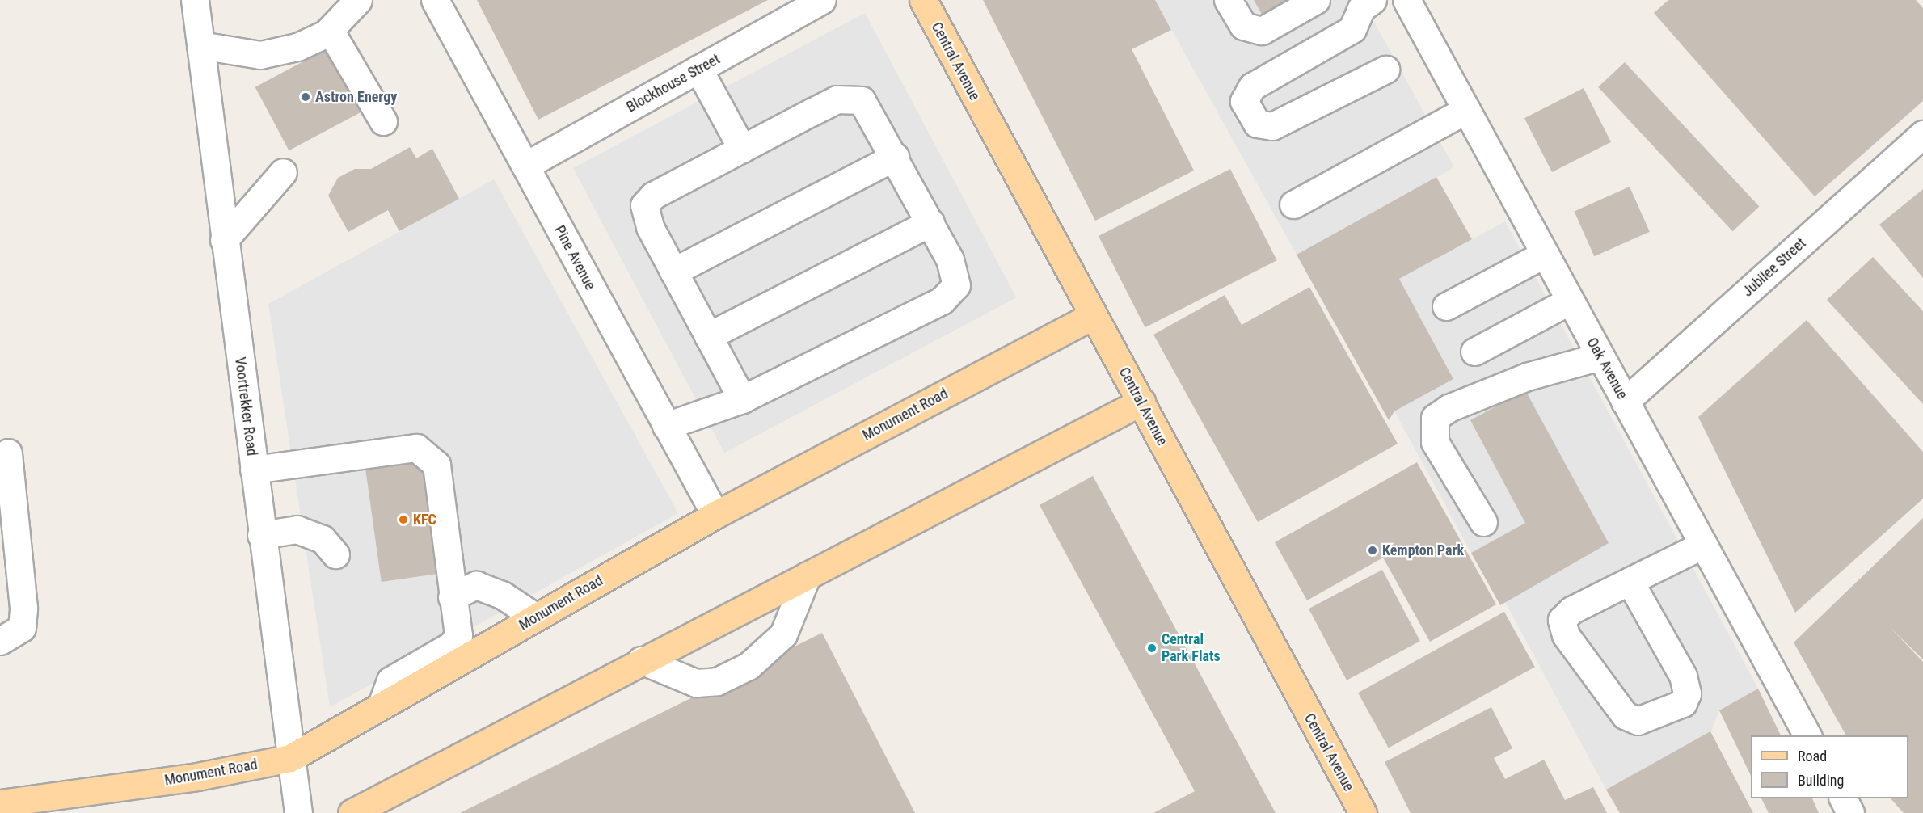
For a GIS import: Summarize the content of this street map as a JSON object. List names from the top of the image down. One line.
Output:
{"streets":{"main road":["Central Avenue","Monument Road"],"street":["Blockhouse Street","Pine Avenue","Jubilee Street","Oak Avenue","Voortrekker Road"]},"crossings":[["Central Avenue","Monument Road"],["Blockhouse Street","Pine Avenue"],["Pine Avenue","Monument Road"],["Jubilee Street","Oak Avenue"],["Voortrekker Road","Monument Road"]],"places":["Astron Energy","KFC","Kempton Park","Central Park Flats"],"legend":["Road","Building"]}
